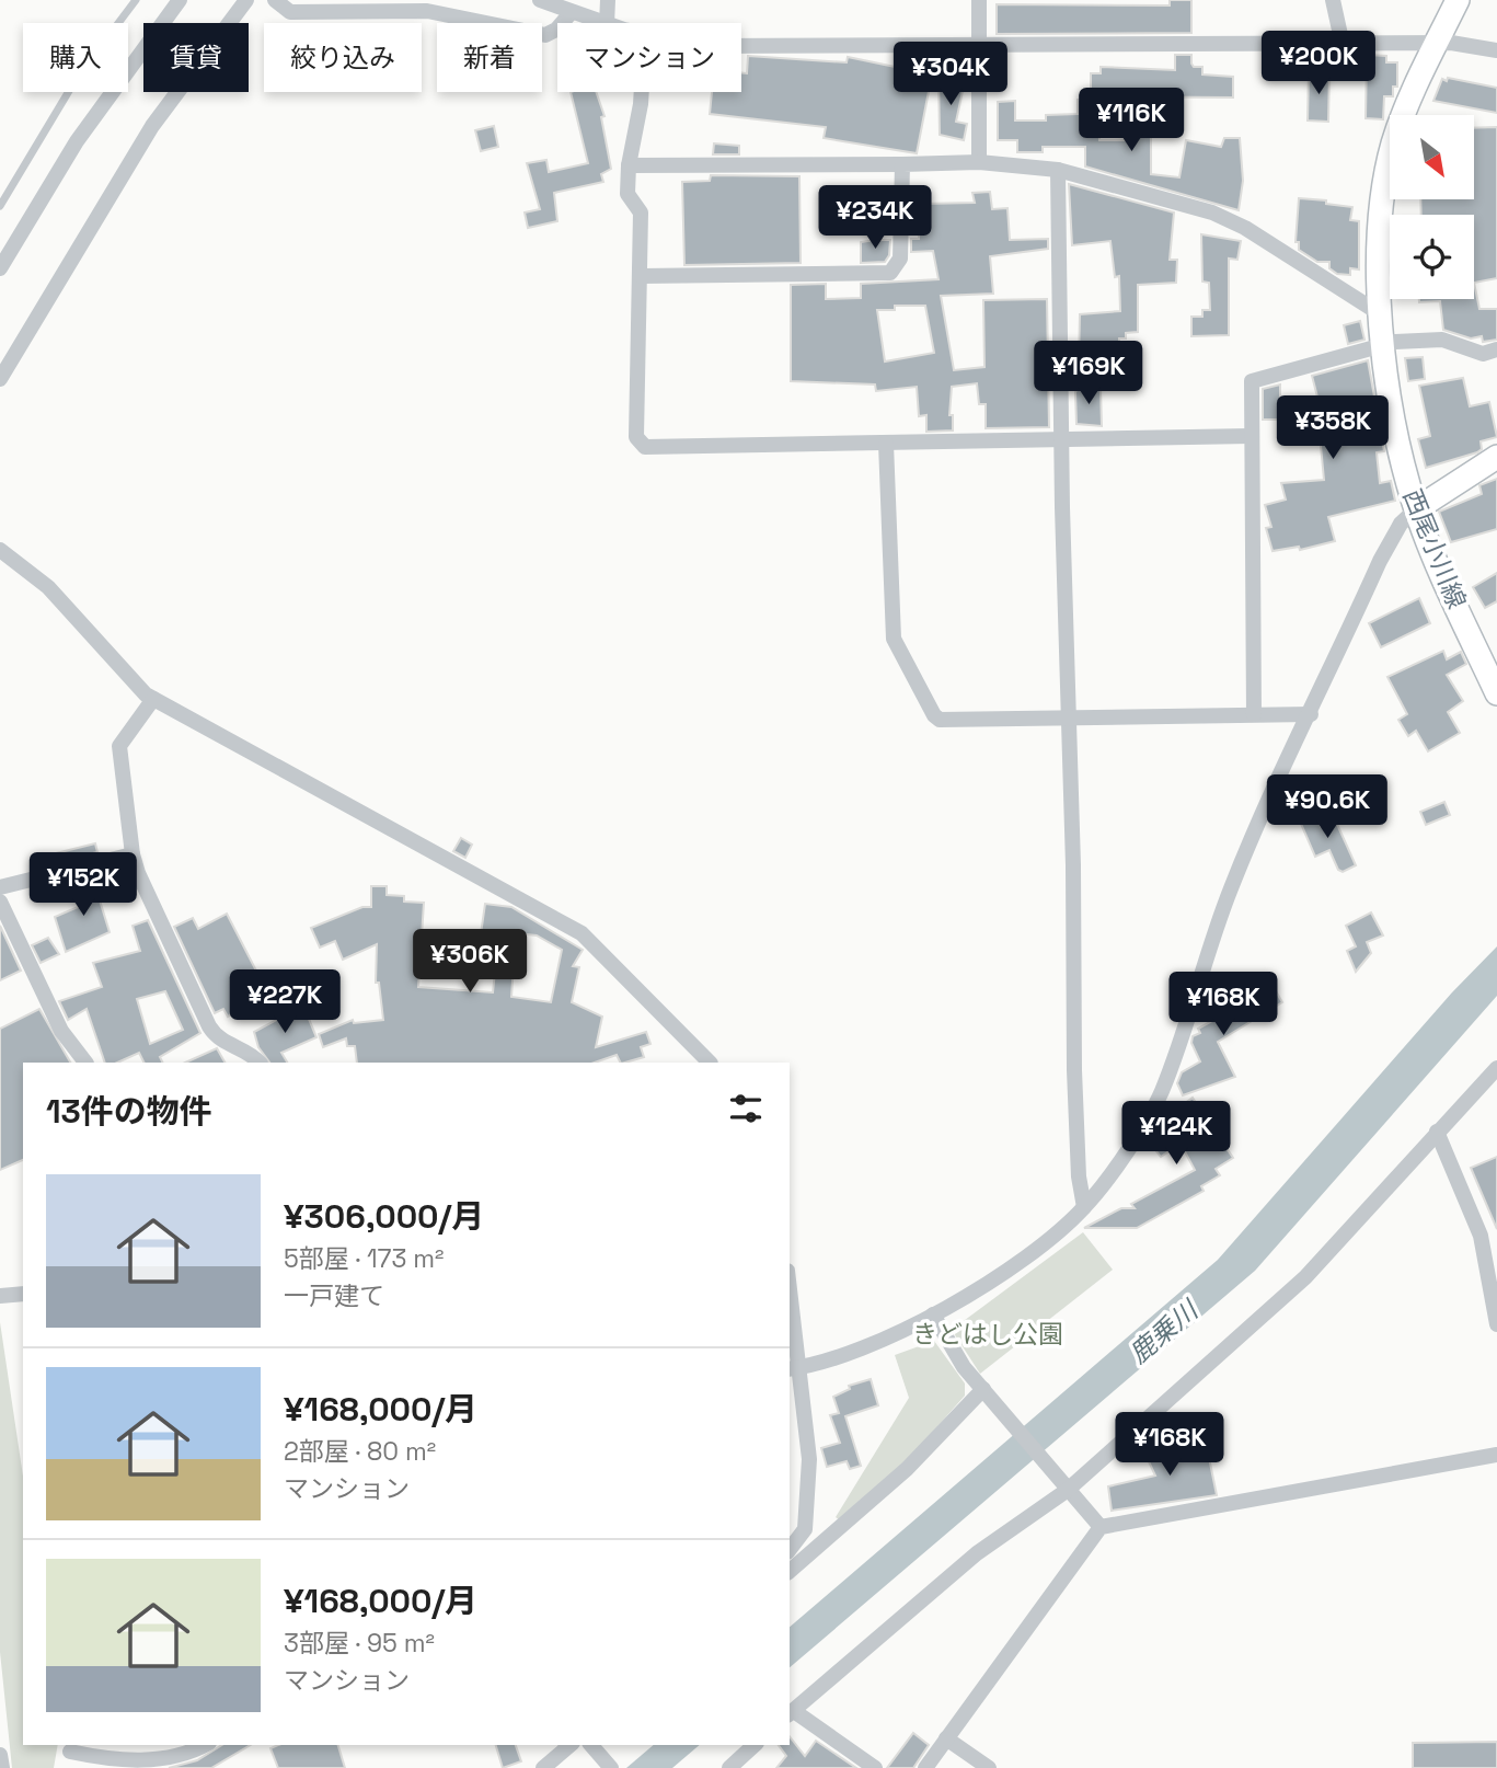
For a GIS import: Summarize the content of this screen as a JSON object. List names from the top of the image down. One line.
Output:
{"streets":{"main road":["西尾小川線"]},"water":["鹿乗川"],"parks":["きどはし公園"],"north":"bottom right","page":{"chip":["購入","賃貸","絞り込み","新着","マンション"],"price":["¥200K","¥304K","¥116K","¥234K","¥169K","¥358K","¥90.6K","¥152K","¥306K","¥227K","¥168K","¥124K","¥168K"],"heading":"13件の物件","list":[{"name":"¥306,000/月","note":"5部屋 · 173 m² · 一戸建て"},{"name":"¥168,000/月","note":"2部屋 · 80 m² · マンション"},{"name":"¥168,000/月","note":"3部屋 · 95 m² · マンション"}]}}
